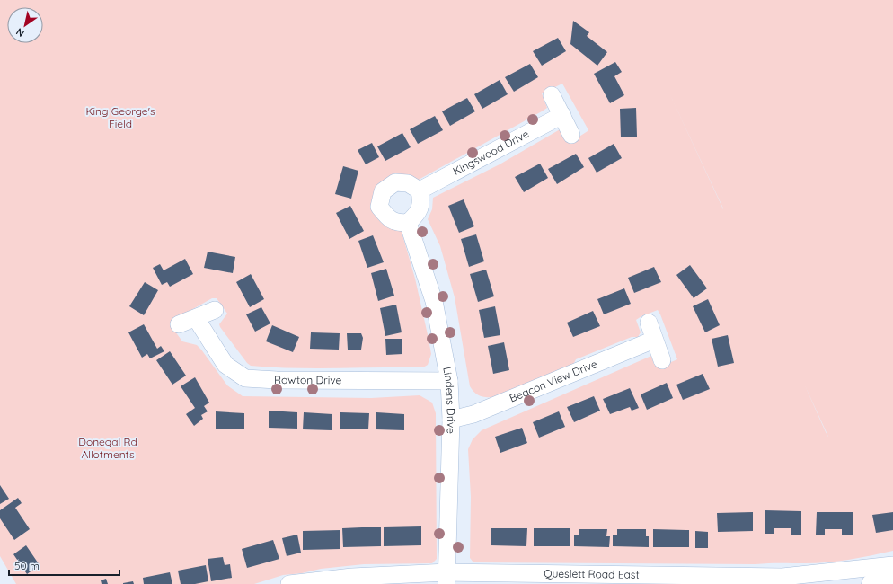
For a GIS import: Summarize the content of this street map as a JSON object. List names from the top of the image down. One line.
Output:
{"streets":{"street":["Kingswood Drive","Rowton Drive","Beacon View Drive","Lindens Drive","Queslett Road East"]},"crossings":[["Kingswood Drive","Lindens Drive"],["Rowton Drive","Lindens Drive"],["Beacon View Drive","Lindens Drive"],["Lindens Drive","Queslett Road East"]],"parks":["King George's Field","Donegal Rd Allotments"],"scale_bar":"50 m","north":"bottom left"}
